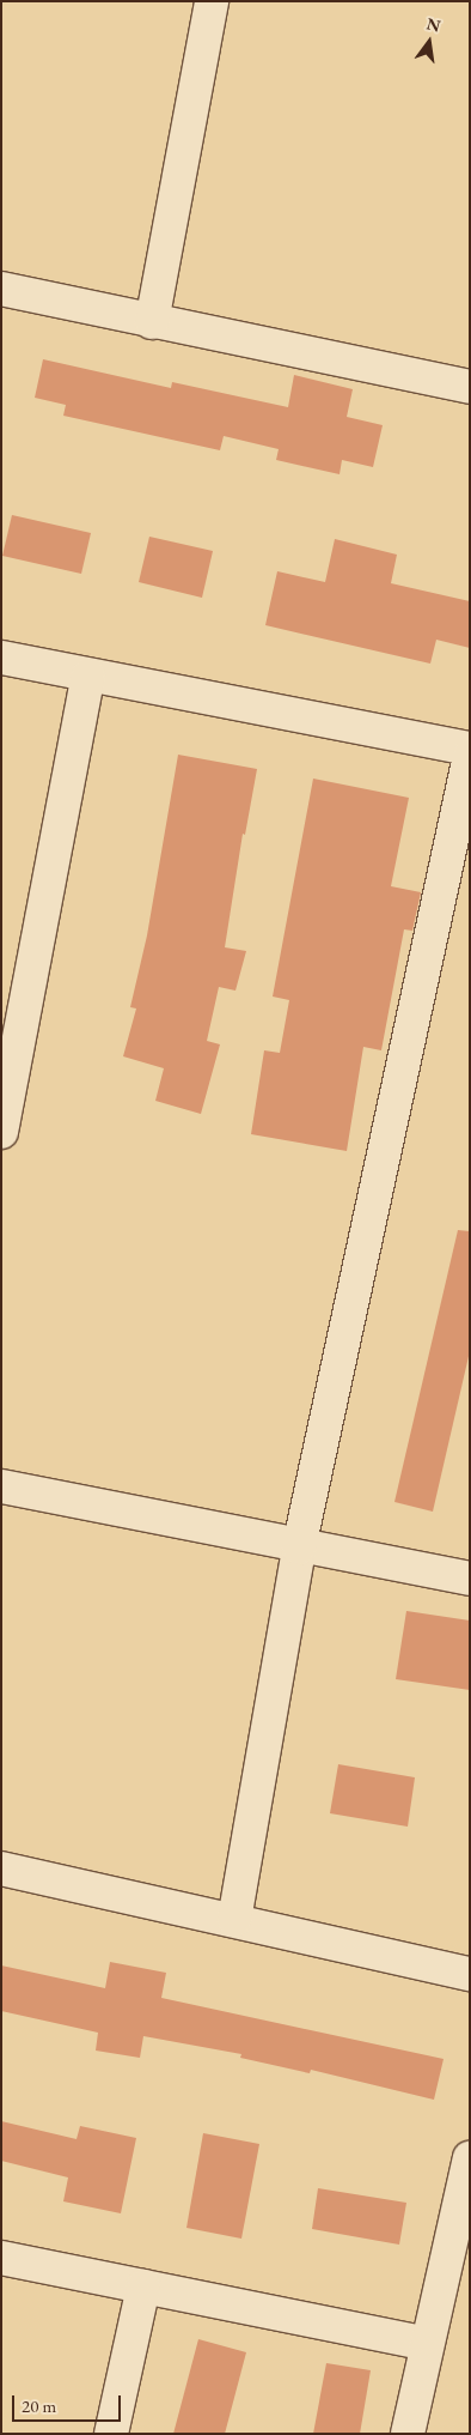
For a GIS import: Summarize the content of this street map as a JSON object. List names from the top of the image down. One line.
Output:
{"scale_bar":"20 m","north":"top"}
